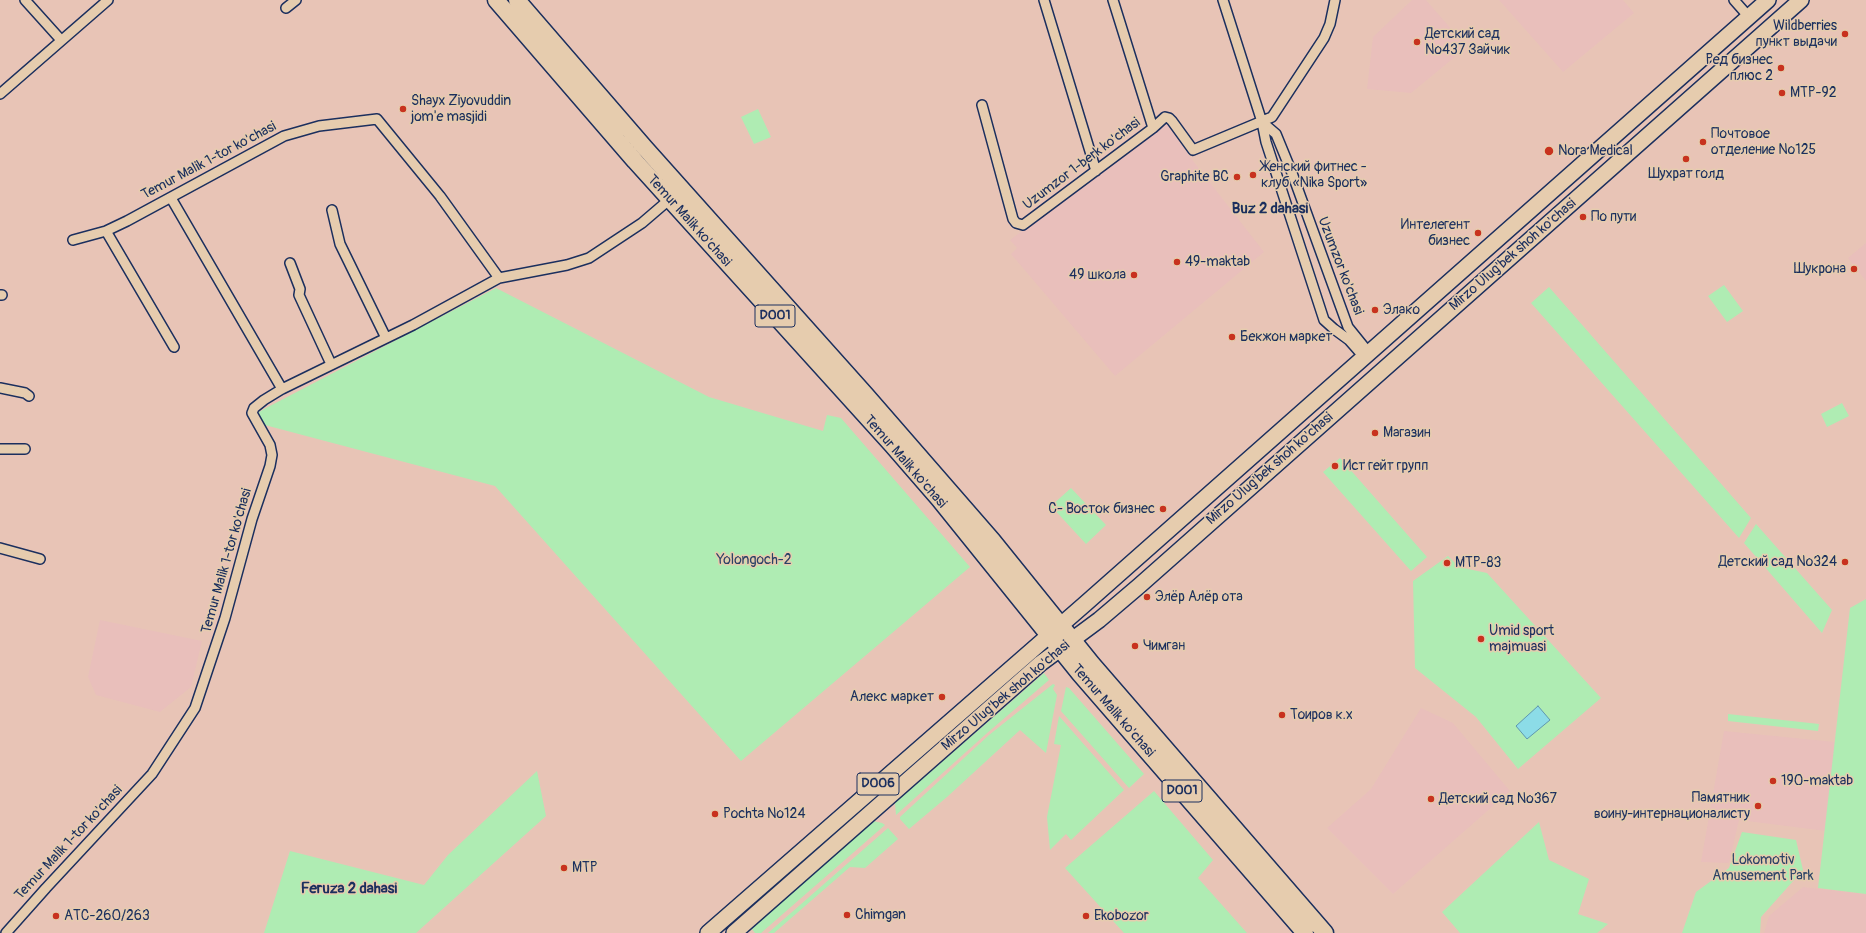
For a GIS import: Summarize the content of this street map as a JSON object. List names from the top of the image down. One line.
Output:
{"streets":{"highway":["Temur Malik ko'chasi","D001"],"main road":["Mirzo Ulug'bek shoh ko'chasi","D006"],"street":["Temur Malik 1-tor ko'chasi","Uzumzor 1-berk ko'chasi","Uzumzor ko'chasi"]},"crossings":[["Temur Malik 1-tor ko'chasi","Temur Malik ko'chasi"],["Uzumzor 1-berk ko'chasi","Uzumzor ko'chasi"],["Temur Malik ko'chasi","Mirzo Ulug'bek shoh ko'chasi"],["Mirzo Ulug'bek shoh ko'chasi","Uzumzor ko'chasi"]],"districts":["Buz 2 dahasi","Feruza 2 dahasi"],"parks":["Yolongoch-2","Lokomotiv Amusement Park"],"places":["Wildberries пункт выдачи","Детский сад №437 Зайчик","Ред бизнес плюс 2","MTP-92","Shayx Ziyovuddin jom'e masjidi","Почтовое отделение №125","Nora Medical","Шухрат голд","Женский фитнес - клуб «Nika Sport»","Graphite BC","По пути","Интелегент бизнес","49-maktab","Шукрона","49 школа","Элако","Бекжон маркет","Магазин","Ист гейт групп","С- Восток бизнес","Детский сад №324","MTP-83","Элёр Алёр ота","Umid sport majmuasi","Чимган","Алекс маркет","Тоиров к.х","190-maktab","Детский сад №367","Памятник воину-интернационалисту","Pochta №124","MTP","Chimgan","АТС-260/263","Ekobozor"]}
